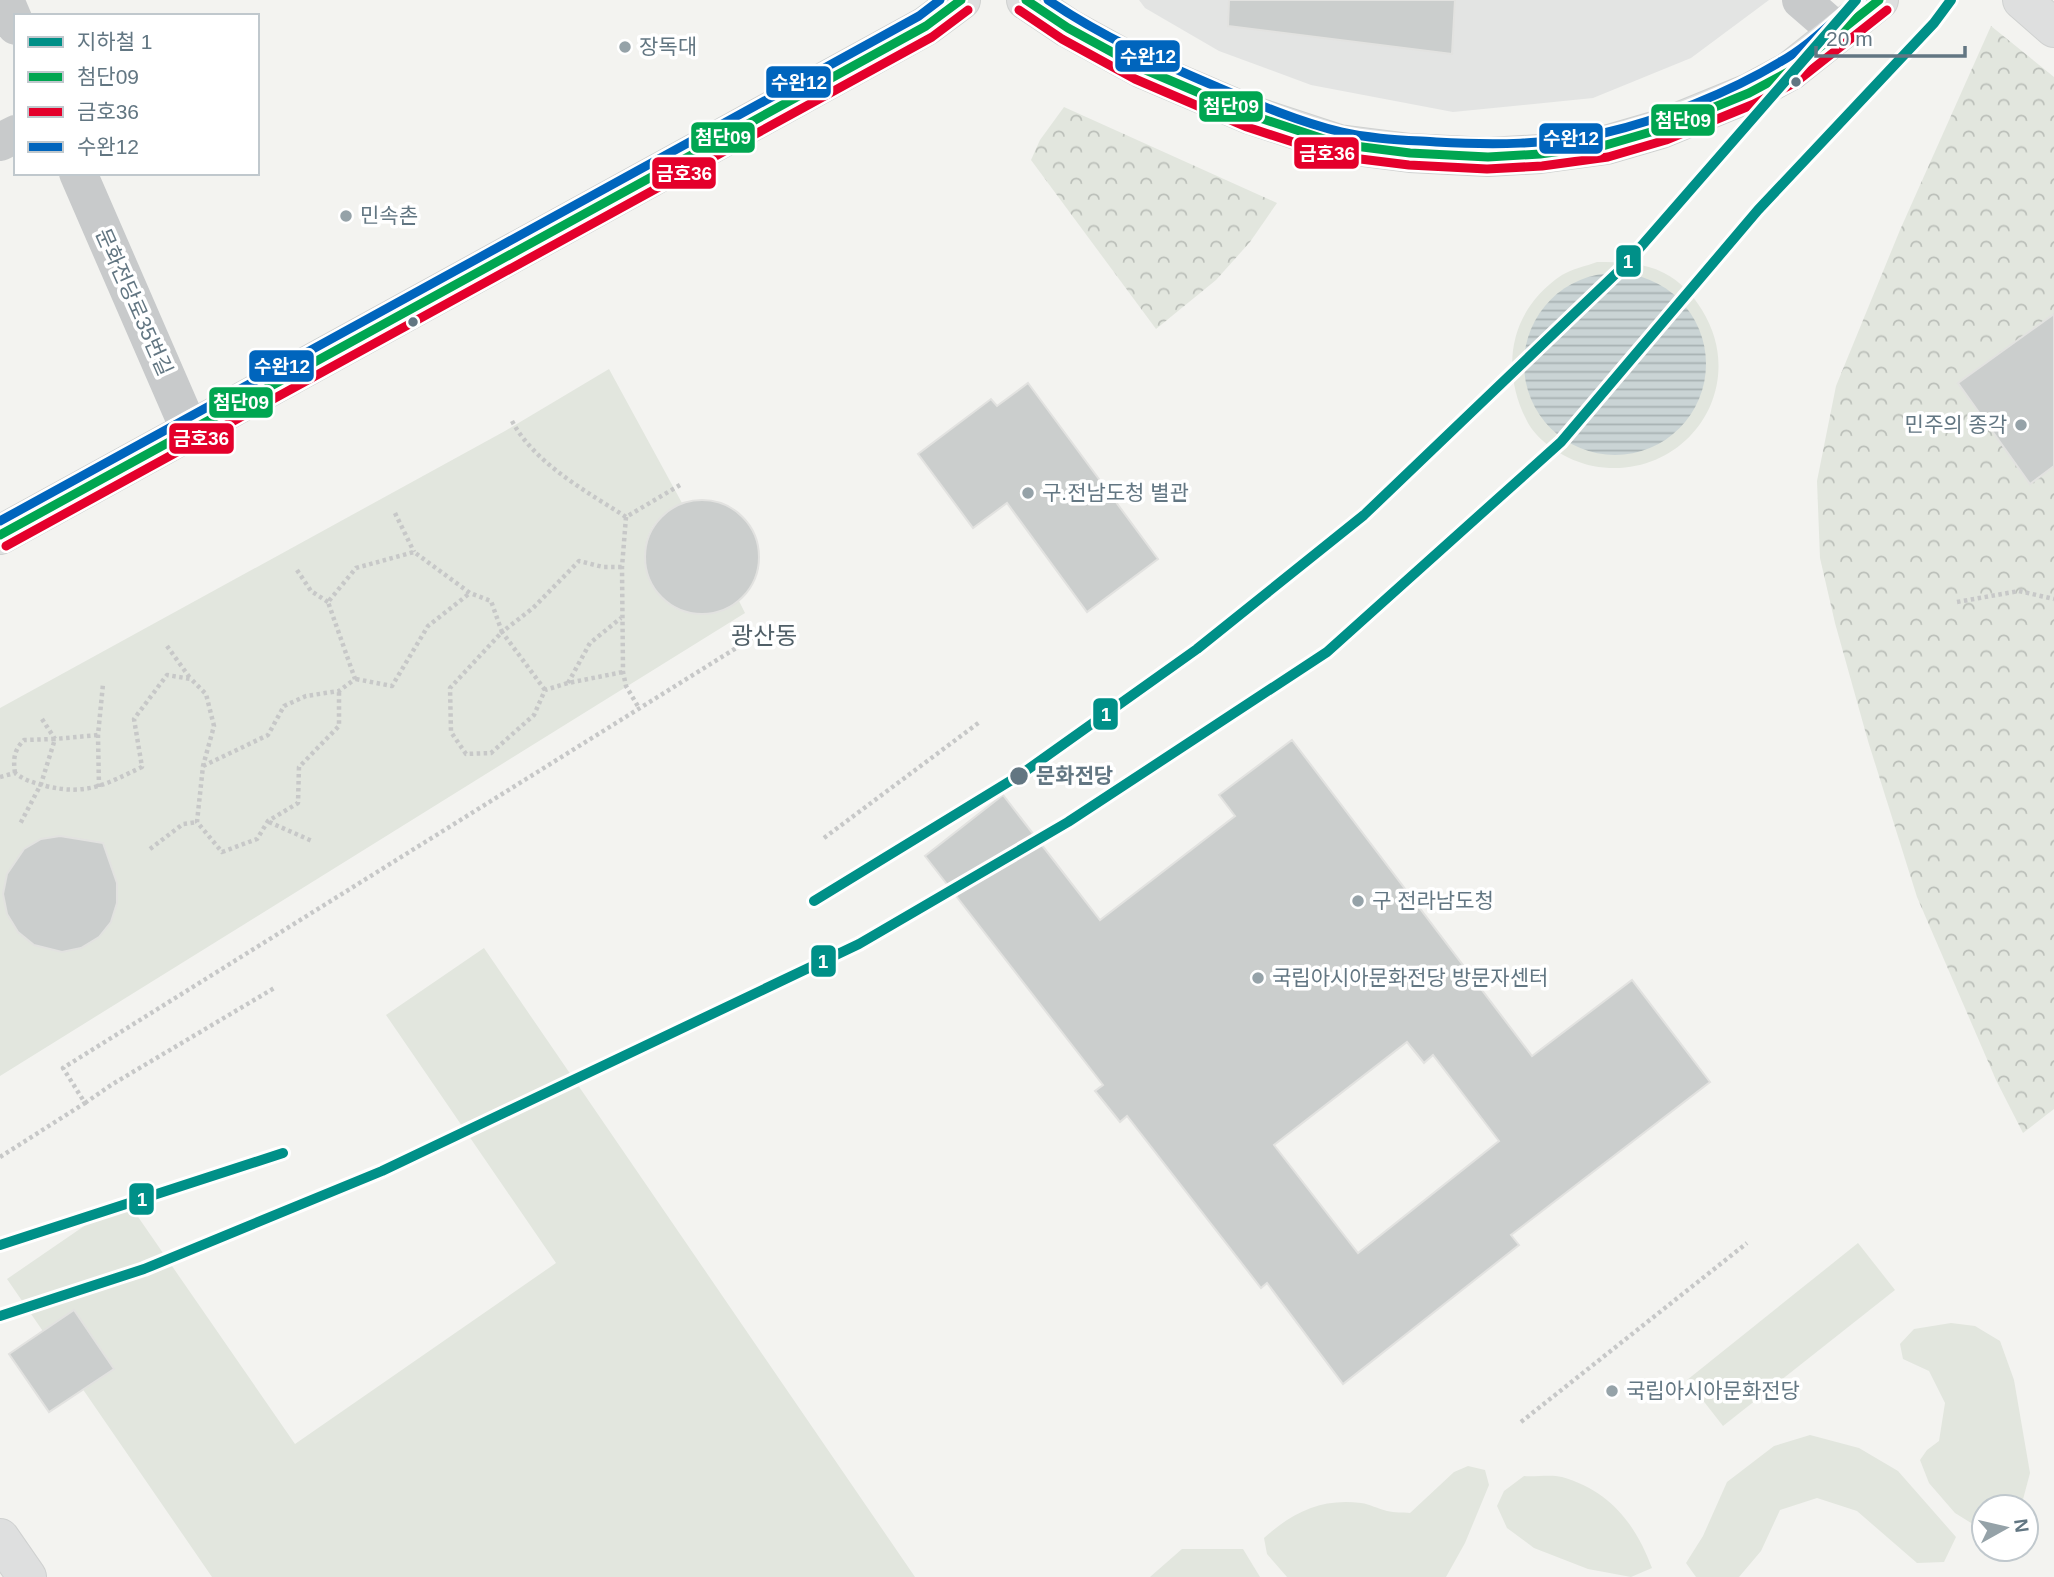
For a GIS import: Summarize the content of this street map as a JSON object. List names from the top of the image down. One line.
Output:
{"streets":{"street":["문화전당로35번길"]},"districts":["광산동"],"places":["장독대","민속촌","민주의 종각","구.전남도청 별관","문화전당","구 전라남도청","국립아시아문화전당 방문자센터","국립아시아문화전당"],"lines":["metro line 1","transit line 첨단09","transit line 수완12","transit line 금호36"],"legend":["지하철 1","첨단09","금호36","수완12"],"scale_bar":"20 m","north":"right"}
